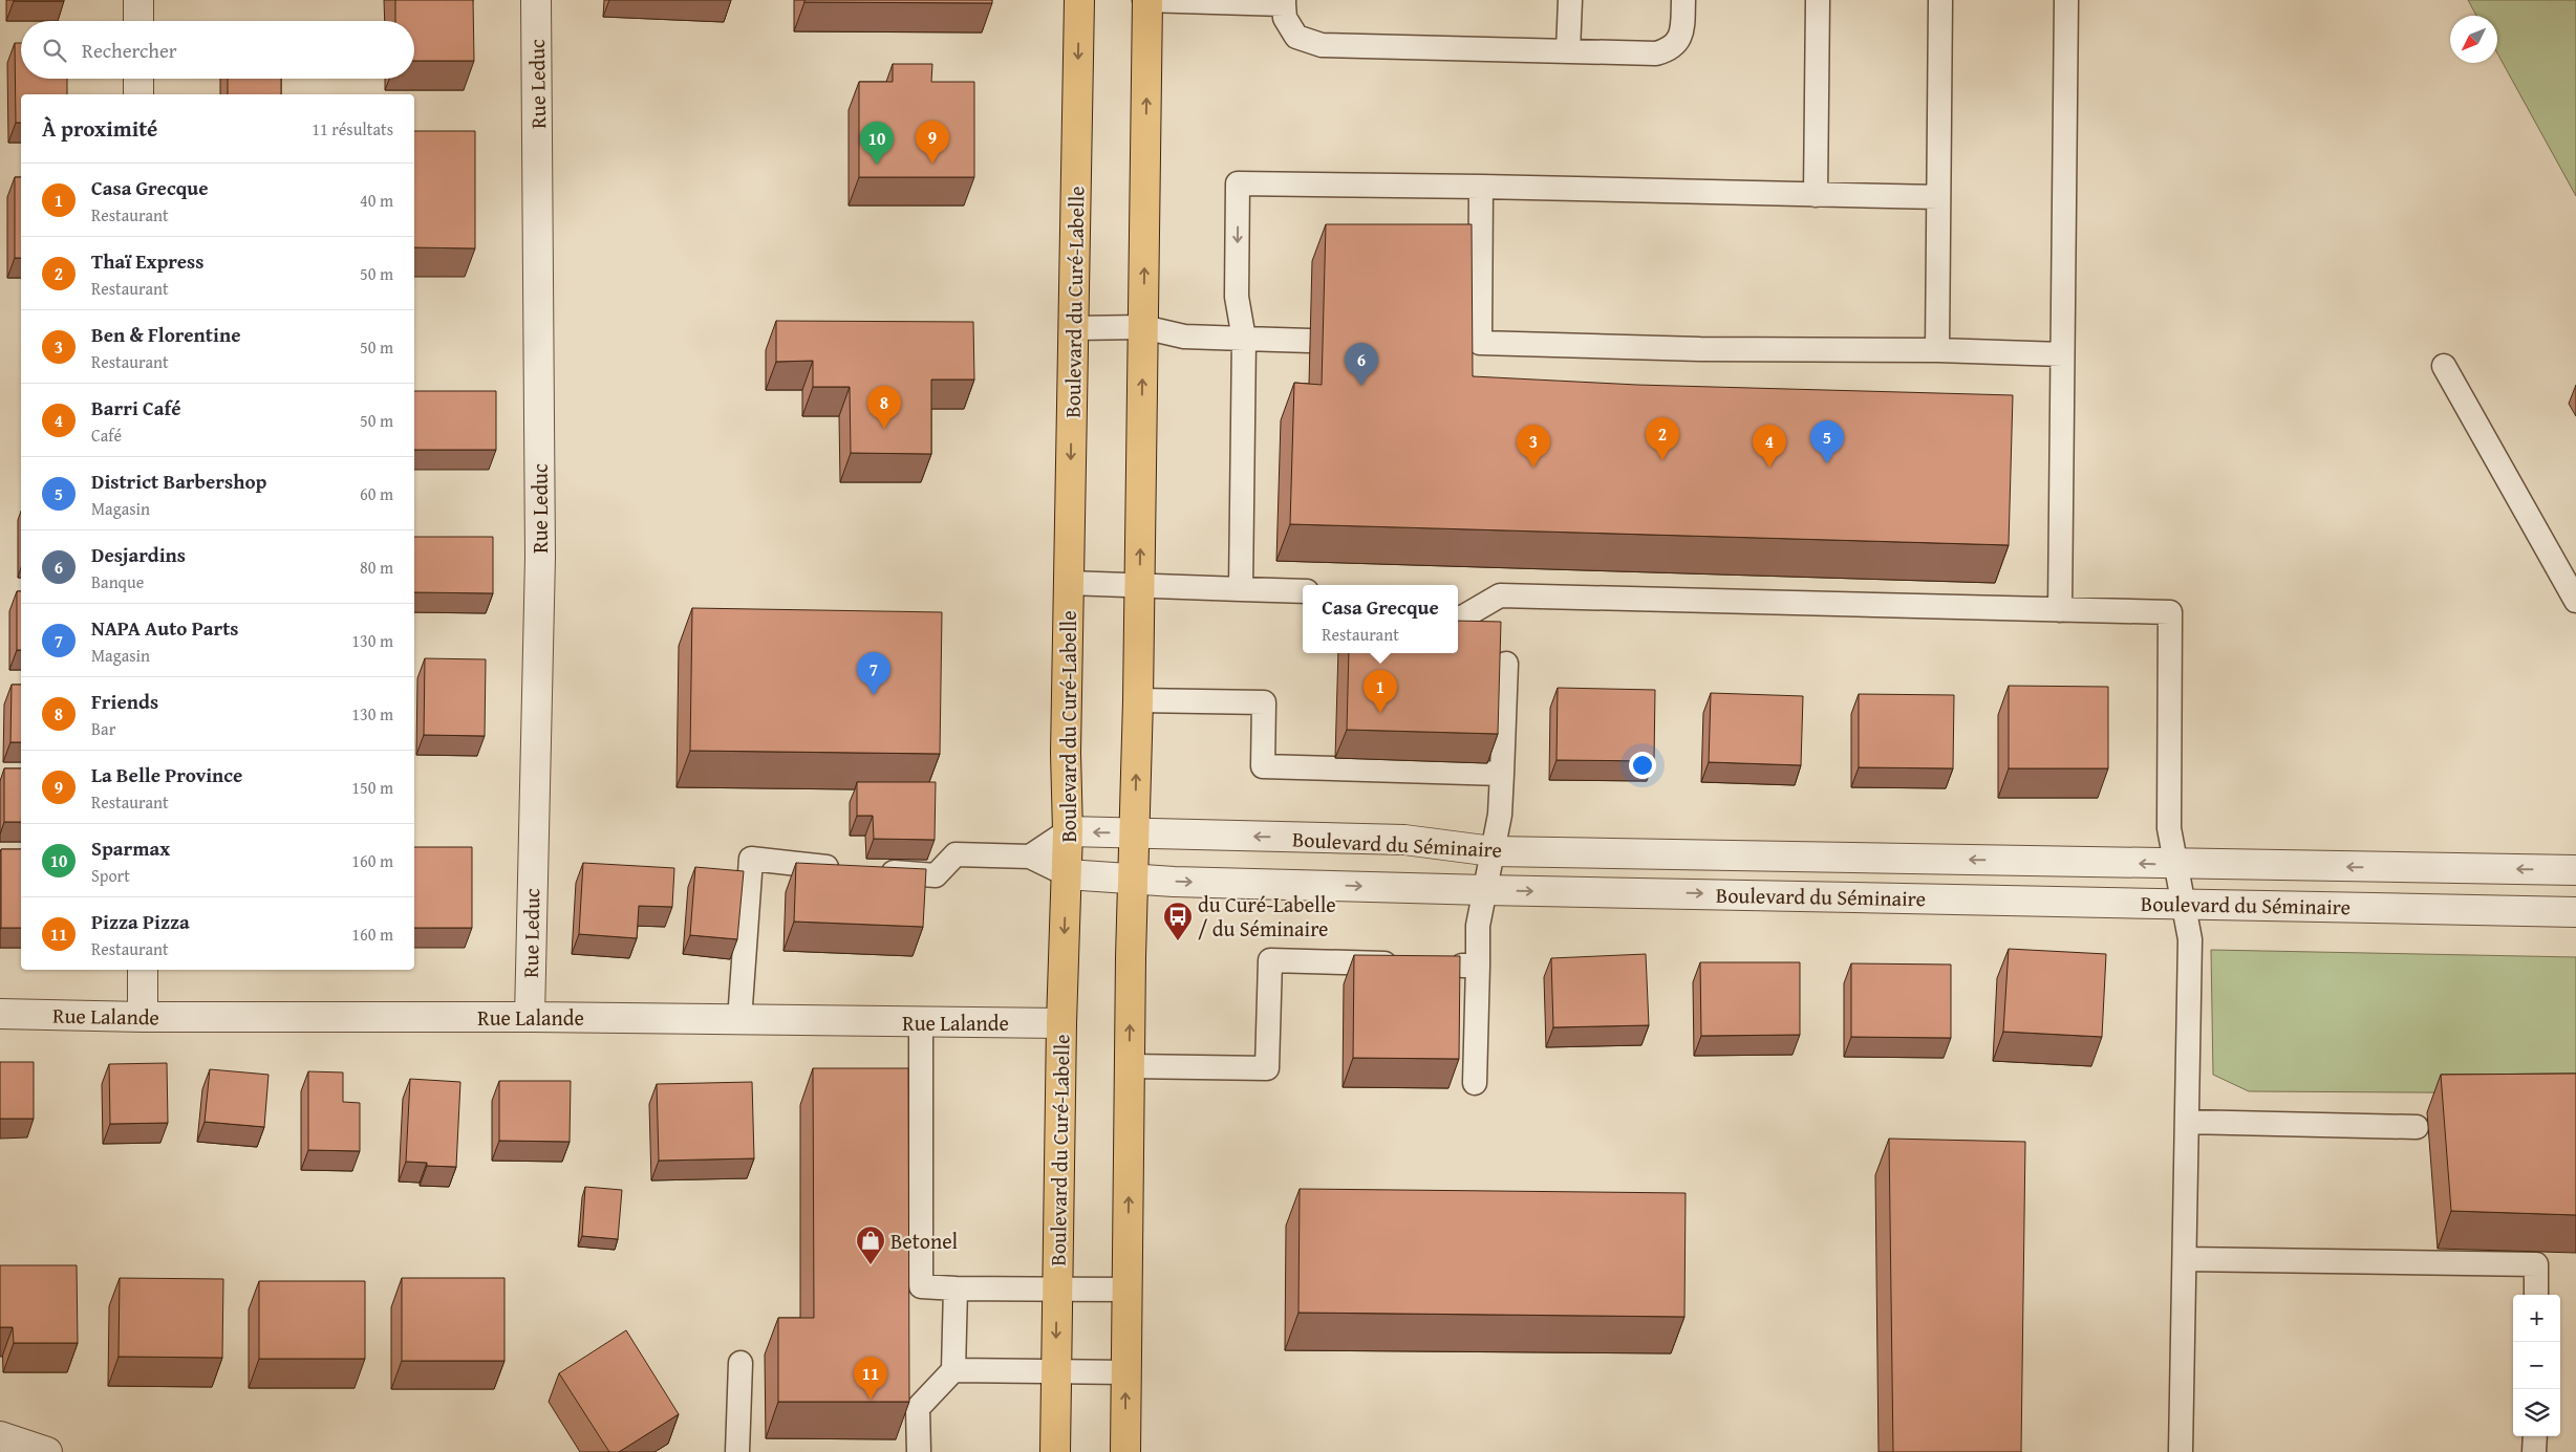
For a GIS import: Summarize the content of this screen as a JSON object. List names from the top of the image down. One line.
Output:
{"streets":{"main road":["Boulevard du Curé-Labelle"],"street":["Rue Leduc","Boulevard du Séminaire","Rue Lalande"]},"crossings":[["Rue Leduc","Rue Lalande"],["Boulevard du Curé-Labelle","Boulevard du Séminaire"],["Boulevard du Curé-Labelle","Rue Lalande"]],"places":{"bus stop":["du Curé-Labelle / du Séminaire"],"shop":["Betonel"]},"north":"bottom left","page":{"search":"Rechercher","heading":["À proximité","11 résultats"],"pins":["9","10","6","8","2","5","3","4","7","1","11"],"list":[{"mark":"1","name":"Casa Grecque","note":"Restaurant","value":"40 m"},{"mark":"2","name":"Thaï Express","note":"Restaurant","value":"50 m"},{"mark":"3","name":"Ben & Florentine","note":"Restaurant","value":"50 m"},{"mark":"4","name":"Barri Café","note":"Café","value":"50 m"},{"mark":"5","name":"District Barbershop","note":"Magasin","value":"60 m"},{"mark":"6","name":"Desjardins","note":"Banque","value":"80 m"},{"mark":"7","name":"NAPA Auto Parts","note":"Magasin","value":"130 m"},{"mark":"8","name":"Friends","note":"Bar","value":"130 m"},{"mark":"9","name":"La Belle Province","note":"Restaurant","value":"150 m"},{"mark":"10","name":"Sparmax","note":"Sport","value":"160 m"},{"mark":"11","name":"Pizza Pizza","note":"Restaurant","value":"160 m"}],"popup":["Casa Grecque","Restaurant"],"map_buttons":["+","−"]}}
